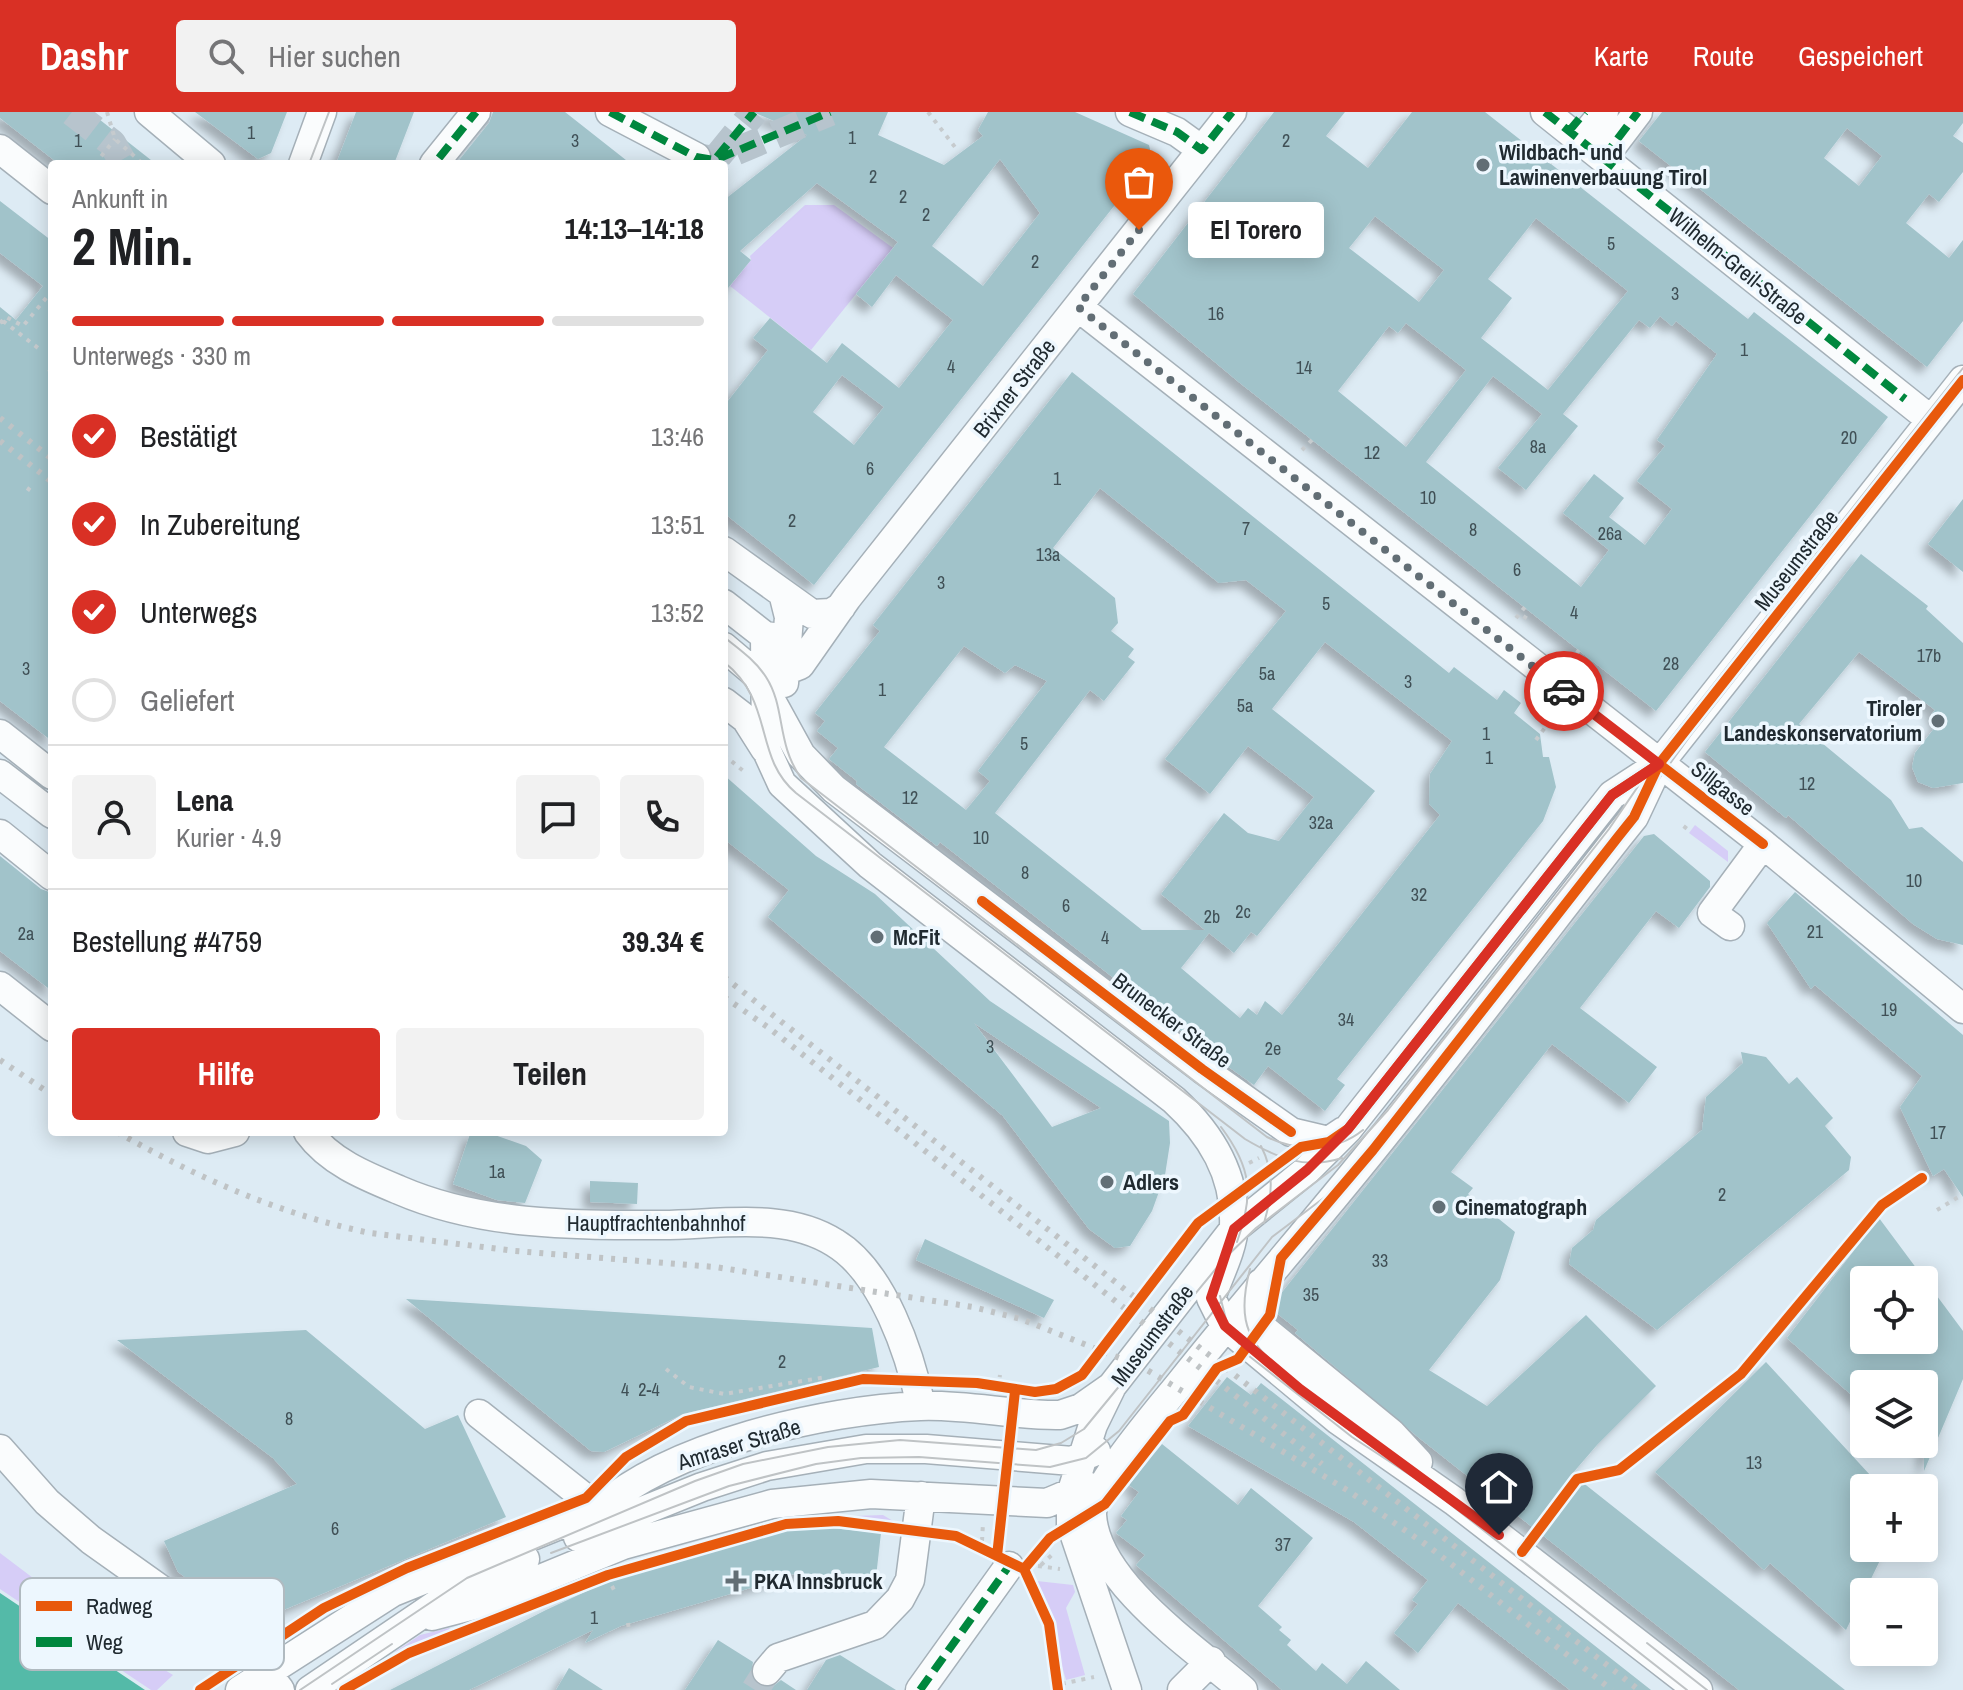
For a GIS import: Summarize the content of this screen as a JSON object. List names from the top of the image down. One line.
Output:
{"streets":{"street":["Wilhelm-Greil-Straße","Brixner Straße","Museumstraße","Sillgasse","Brunecker Straße","Hauptfrachtenbahnhof","Amraser Straße"]},"crossings":[["Wilhelm-Greil-Straße","Museumstraße"],["Brixner Straße","Sillgasse"],["Museumstraße","Sillgasse"],["Museumstraße","Brunecker Straße"],["Museumstraße","Amraser Straße"],["Hauptfrachtenbahnhof","Amraser Straße"]],"places":{"other":["Wildbach- und Lawinenverbauung Tirol","El Torero","Tiroler Landeskonservatorium","McFit","Adlers","Cinematograph"],"health":["PKA Innsbruck"]},"house_numbers":["1","1","1","3","2","2","2","2","5","2","3","16","1","4","14","20","8a","12","6","1","10","2","7","8","26a","13a","6","3","5","4","17b","28","3","5a","3","1","5a","1","5","1","12","12","32a","10","8","10","32","6","2c","2b","21","2a","4","19","34","3","2e","17","1a","2","33","35","2","4","2-4","8","13","6","37","1"],"legend":["Radweg","Weg"],"page":{"header":"Dashr","search":"Hier suchen","nav":["Karte","Route","Gespeichert"],"heading":["2 Min.","Ankunft in","14:13–14:18"],"panel":["Lena","Kurier · 4.9","Bestellung #4759","39.34 €"],"bubble":"El Torero","bar":"Unterwegs · 330 m","list":[["Bestätigt","13:46"],["In Zubereitung","13:51"],["Unterwegs","13:52"],"Geliefert"],"buttons":["Hilfe","Teilen"],"map_buttons":["+","−"]}}
